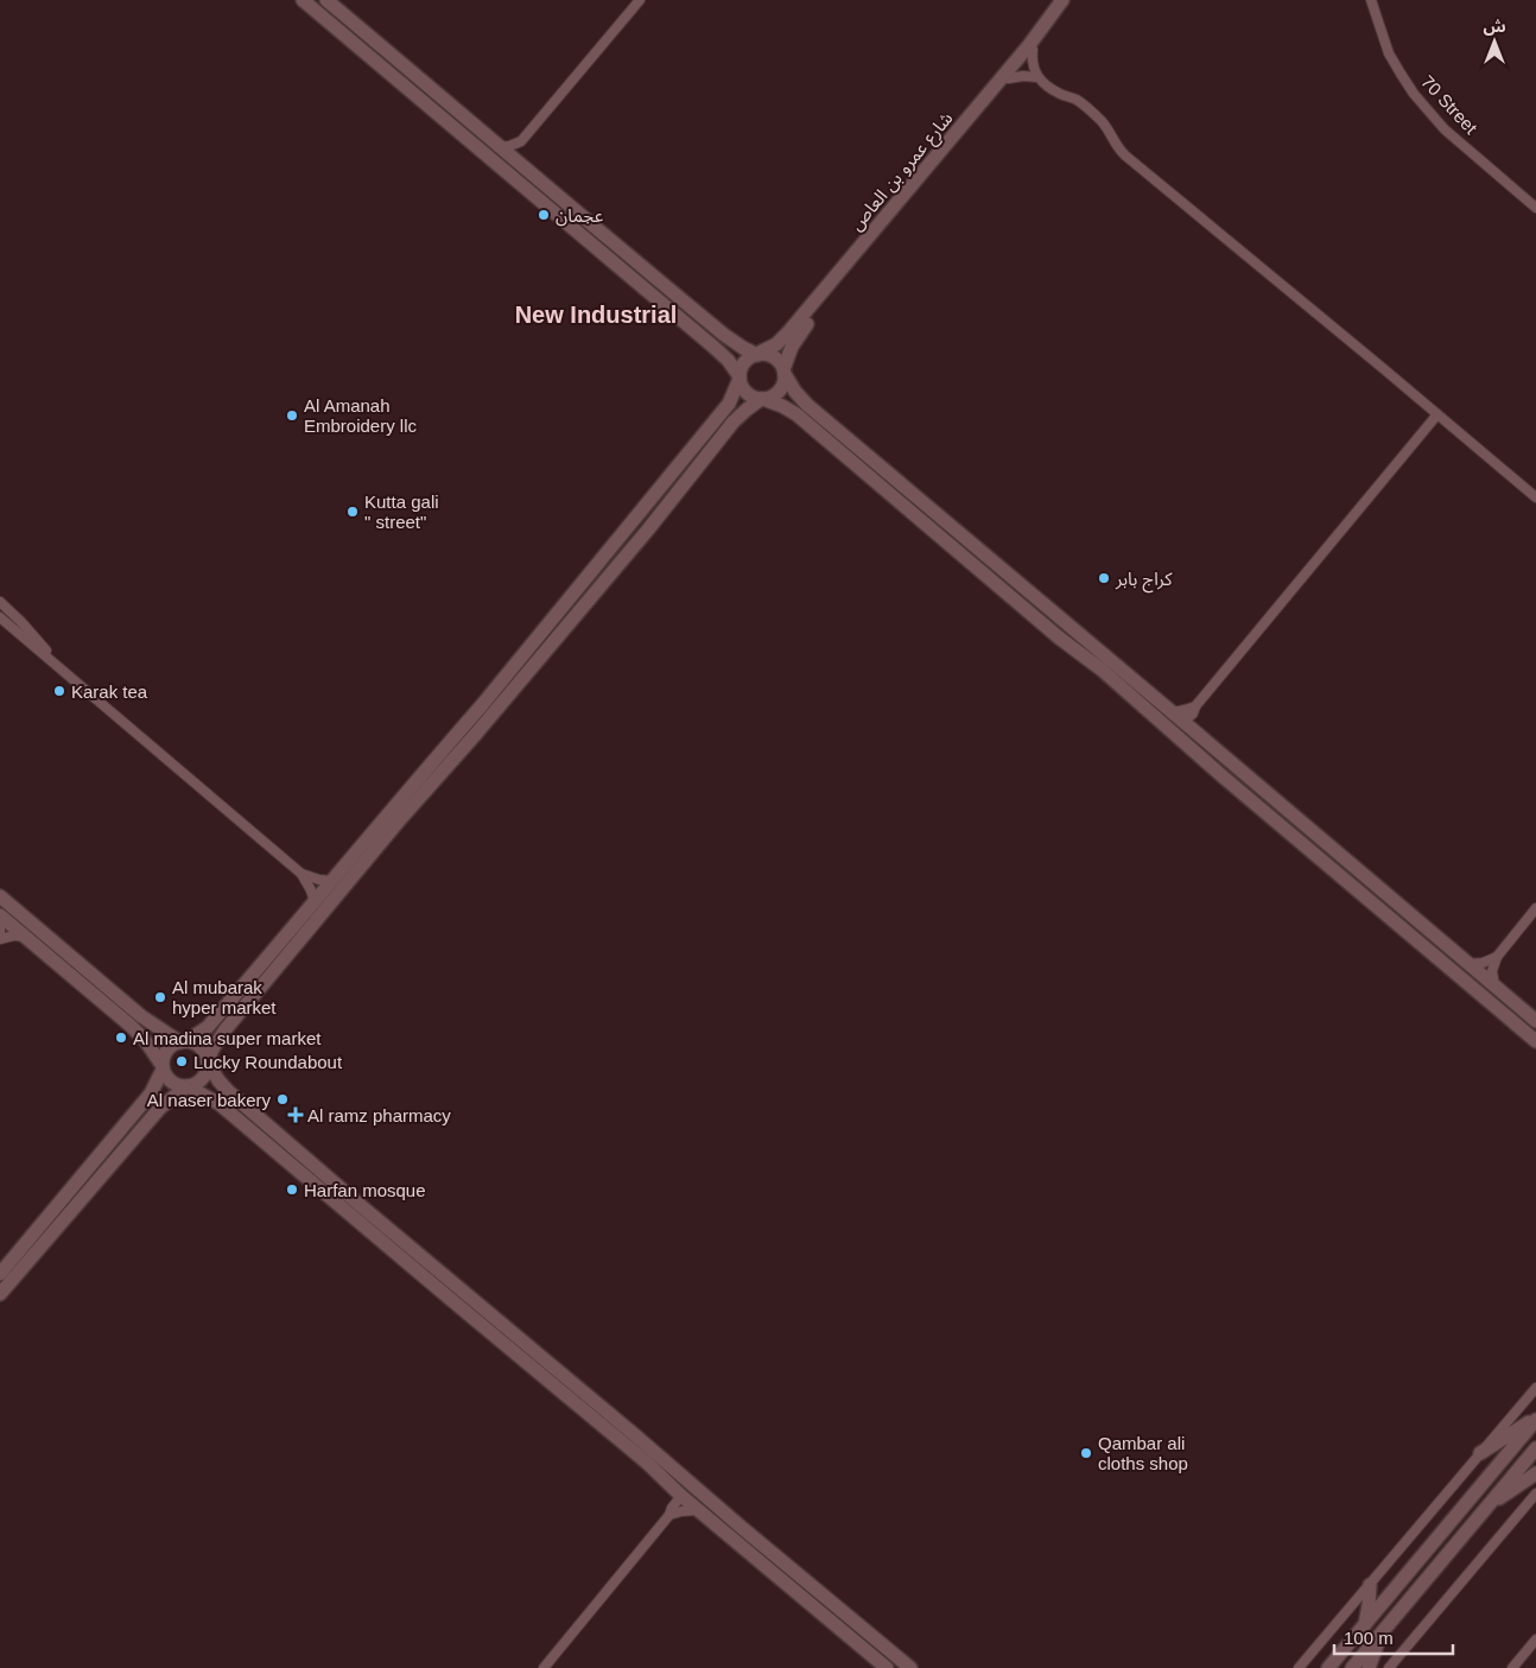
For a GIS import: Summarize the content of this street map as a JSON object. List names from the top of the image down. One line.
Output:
{"streets":{"main road":["شارع عمرو بن العاص"],"street":["70 Street"]},"districts":["New Industrial"],"places":{"other":["عجمان","Al Amanah Embroidery llc","Kutta gali \" street\"","كراج بابر","Karak tea","Al mubarak hyper market","Al madina super market","Lucky Roundabout","Al naser bakery","Harfan mosque","Qambar ali cloths shop"],"health":["Al ramz pharmacy"]},"scale_bar":"100 m","north":"top"}
